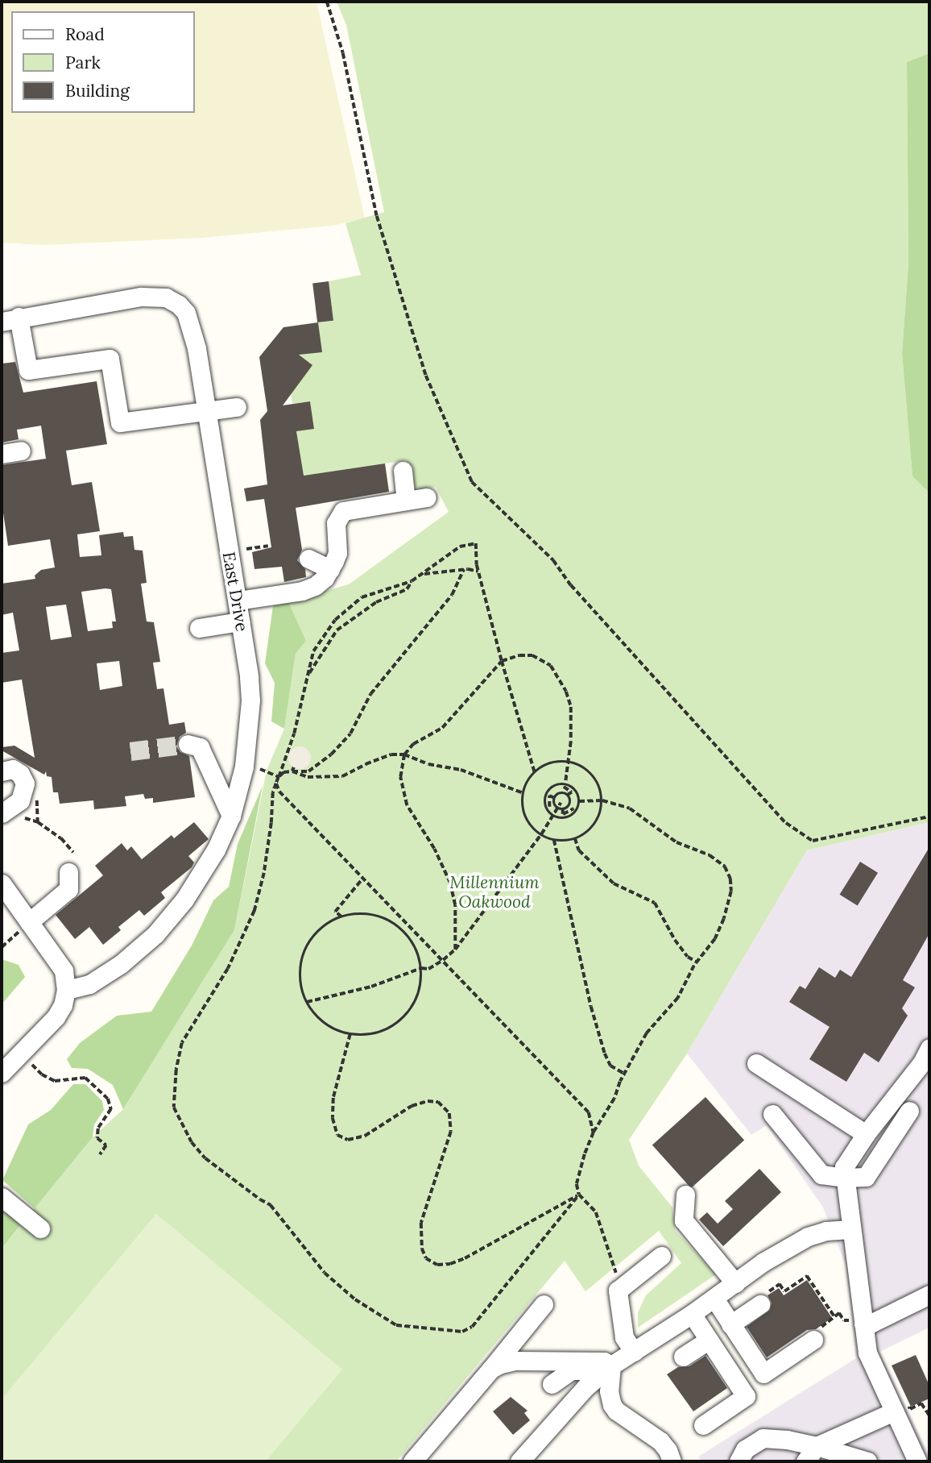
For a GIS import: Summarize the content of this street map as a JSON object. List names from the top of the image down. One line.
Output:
{"streets":{"street":["East Drive"]},"parks":["Millennium Oakwood"],"legend":["Road","Park","Building"]}
